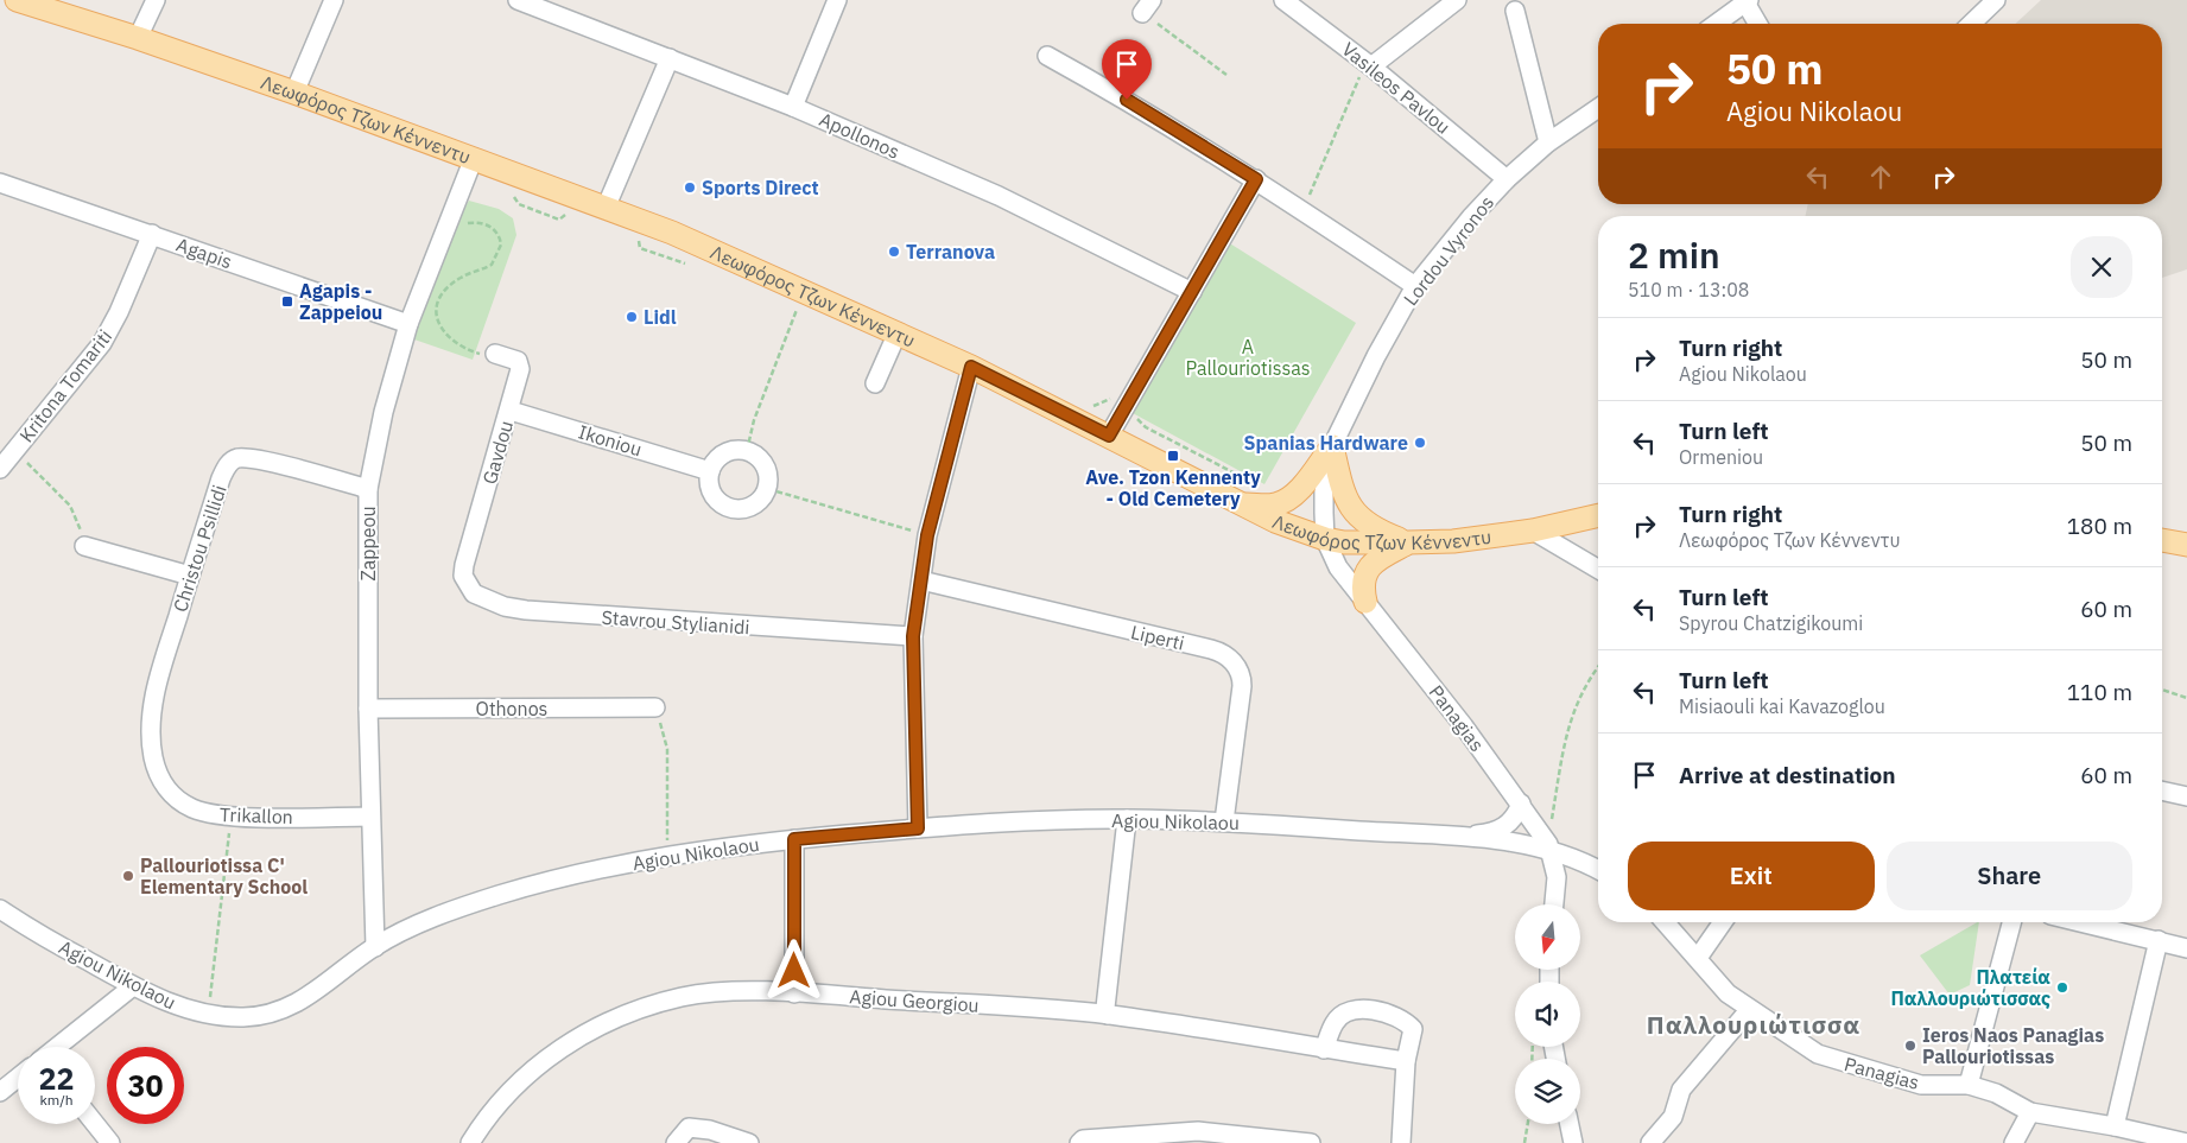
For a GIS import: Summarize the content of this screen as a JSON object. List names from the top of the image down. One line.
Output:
{"streets":{"main road":["Λεωφόρος Τζων Κέννεντυ"],"street":["Vasileos Pavlou","Apollonos","Lordou Vyronos","Agapis","Kritona Tomariti","Ikoniou","Gavdou","Zappeou","Christou Psillidi","Stavrou Stylianidi","Liperti","Othonos","Panagias","Trikallon","Agiou Nikolaou","Agiou Georgiou"]},"crossings":[["Vasileos Pavlou","Lordou Vyronos"],["Λεωφόρος Τζων Κέννεντυ","Lordou Vyronos"],["Λεωφόρος Τζων Κέννεντυ","Zappeou"],["Λεωφόρος Τζων Κέννεντυ","Panagias"],["Lordou Vyronos","Panagias"],["Agapis","Kritona Tomariti"],["Agapis","Zappeou"],["Ikoniou","Gavdou"],["Gavdou","Stavrou Stylianidi"],["Zappeou","Christou Psillidi"],["Zappeou","Othonos"],["Zappeou","Trikallon"],["Zappeou","Agiou Nikolaou"],["Christou Psillidi","Trikallon"],["Liperti","Agiou Nikolaou"],["Panagias","Agiou Nikolaou"]],"districts":["Παλλουριώτισσα"],"parks":["A Pallouriotissas"],"places":{"other":["Sports Direct","Terranova","Lidl","Spanias Hardware","Pallouriotissa C' Elementary School","Πλατεία Παλλουριώτισσας","Ieros Naos Panagias Pallouriotissas"],"transit":["Agapis - Zappeiou","Ave. Tzon Kennenty - Old Cemetery"]},"north":"bottom","page":{"turn":["50 m","Agiou Nikolaou"],"heading":["2 min","510 m · 13:08"],"list":[{"name":"Turn right","note":"Agiou Nikolaou","value":"50 m"},{"name":"Turn left","note":"Ormeniou","value":"50 m"},{"name":"Turn right","note":"Λεωφόρος Τζων Κέννεντυ","value":"180 m"},{"name":"Turn left","note":"Spyrou Chatzigikoumi","value":"60 m"},{"name":"Turn left","note":"Misiaouli kai Kavazoglou","value":"110 m"},{"name":"Arrive at destination","value":"60 m"}],"buttons":["Exit","Share"],"speed":"22 km/h","limit":"30"}}
